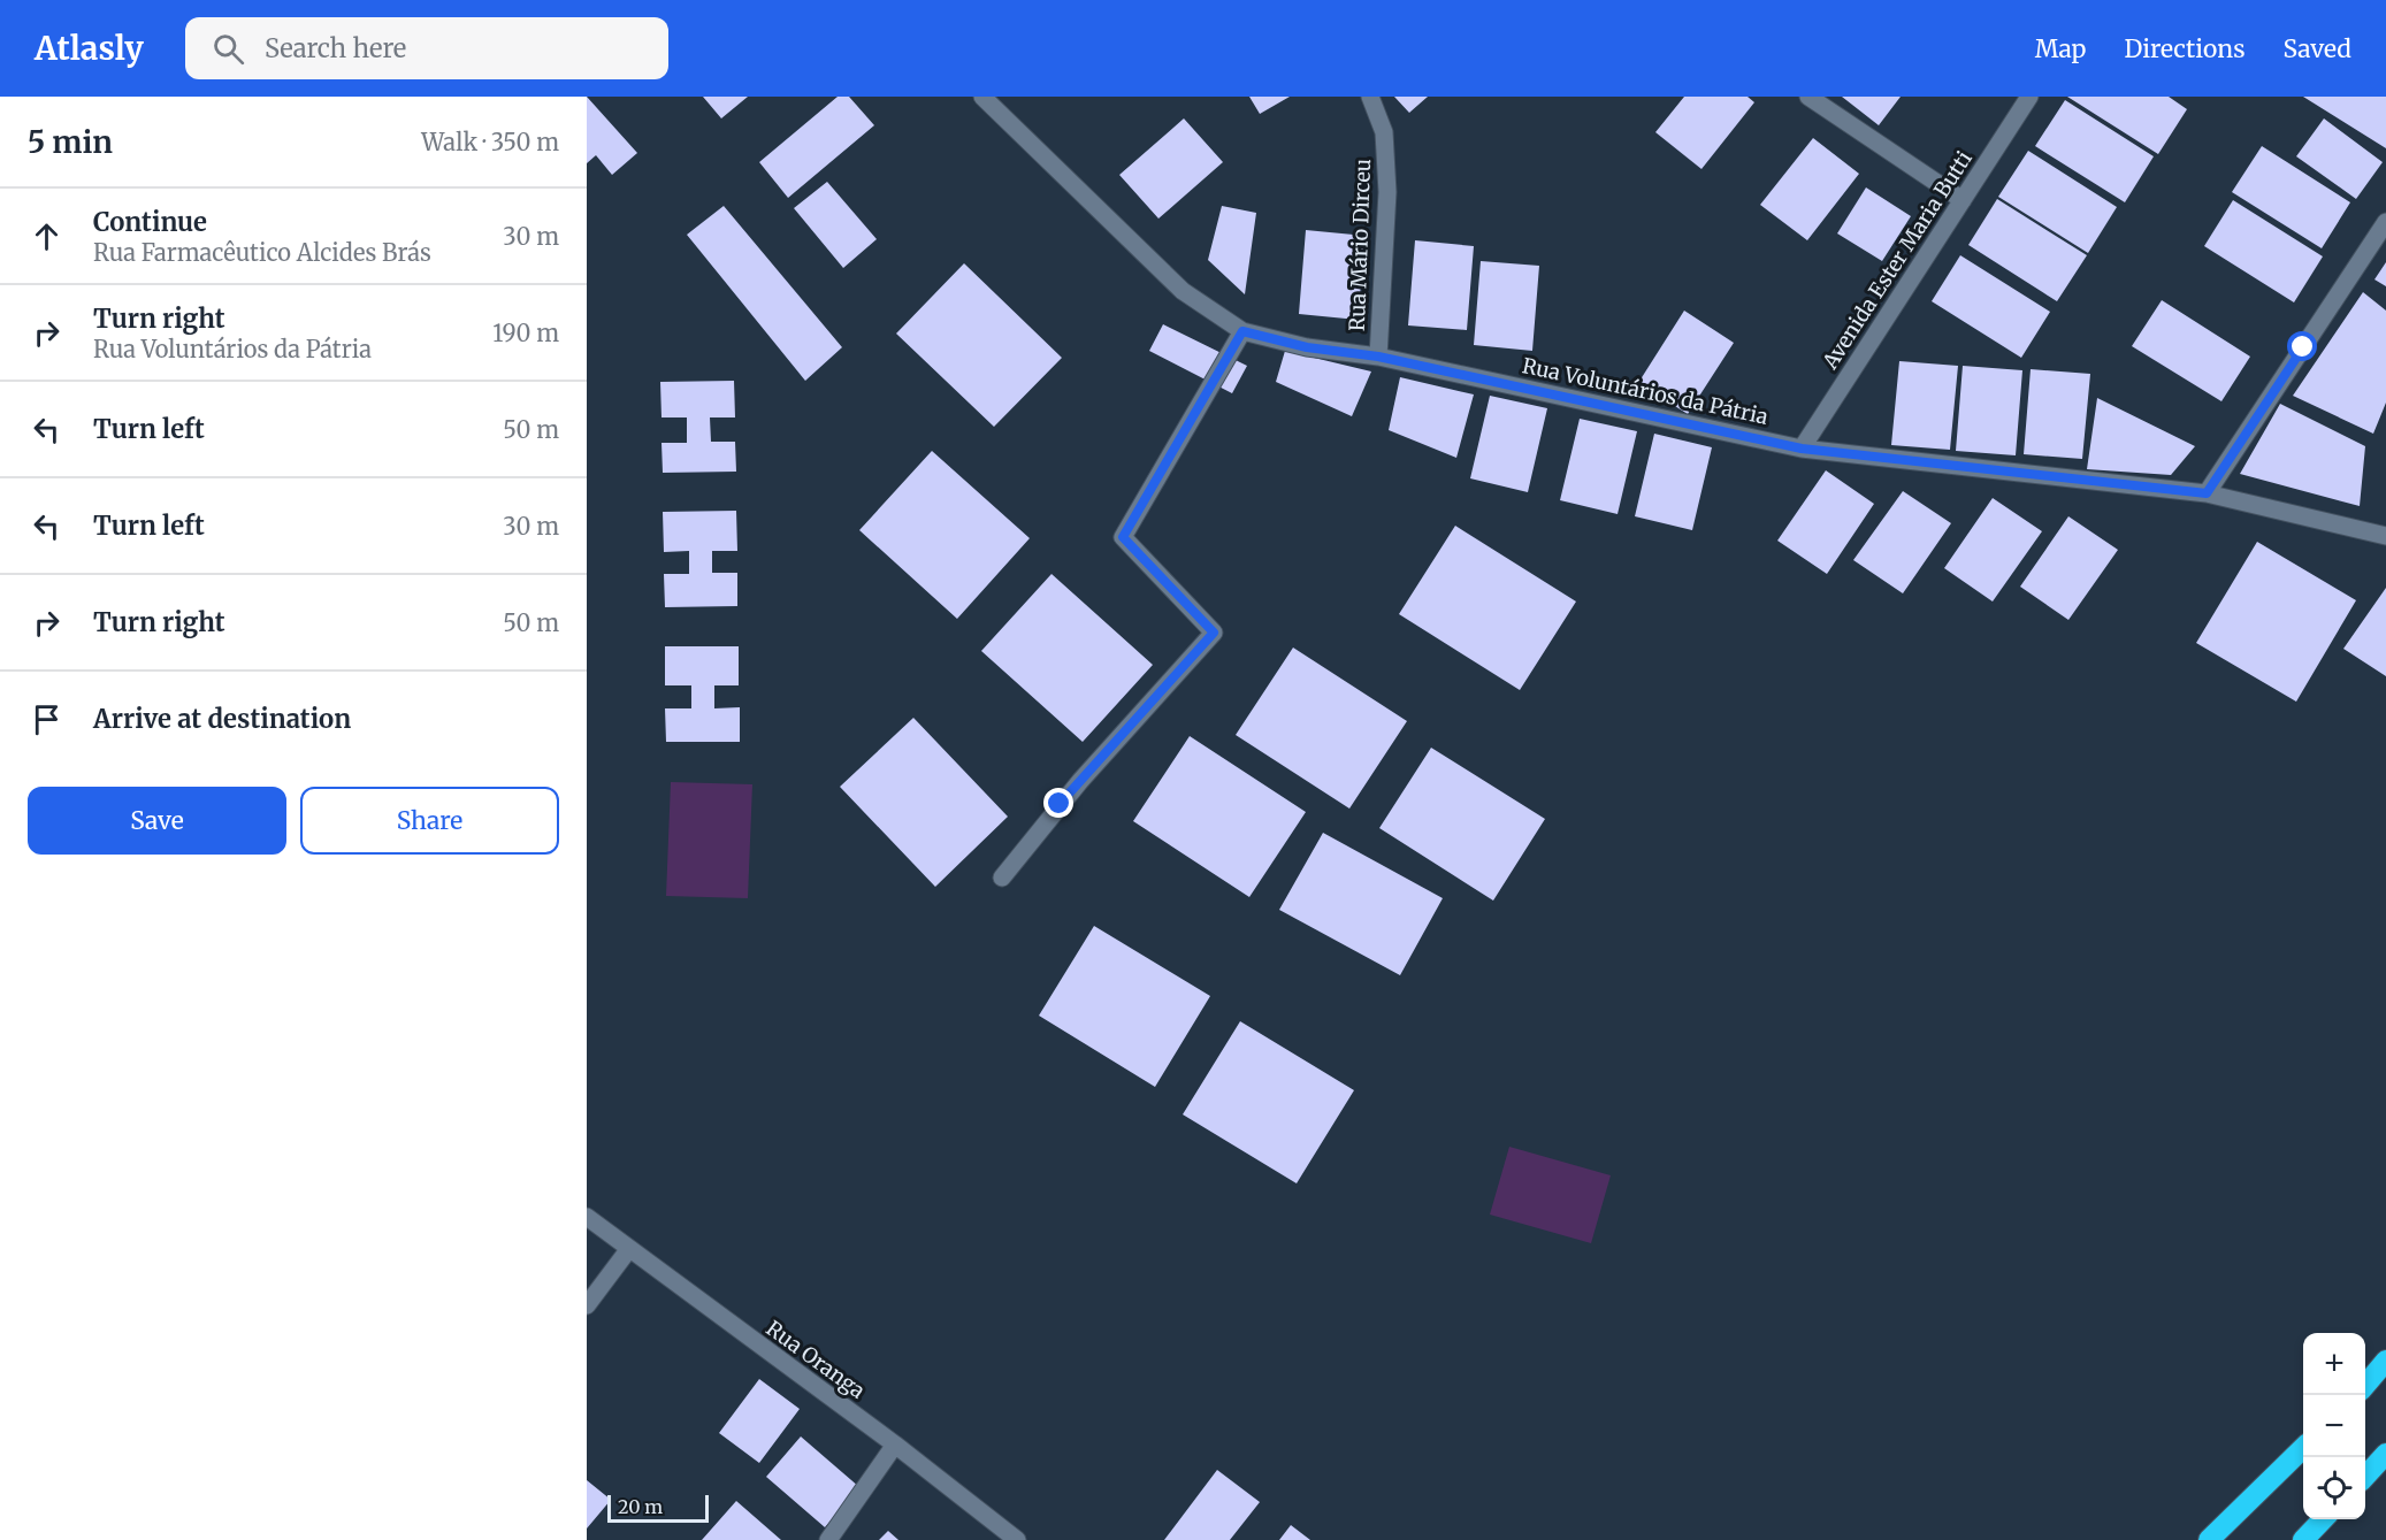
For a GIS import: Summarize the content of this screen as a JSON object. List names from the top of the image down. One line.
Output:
{"streets":{"street":["Rua Mário Dirceu","Avenida Ester Maria Butti","Rua Voluntários da Pátria","Rua Oranga"]},"crossings":[["Rua Mário Dirceu","Rua Voluntários da Pátria"],["Avenida Ester Maria Butti","Rua Voluntários da Pátria"]],"scale_bar":"20 m","page":{"header":"Atlasly","search":"Search here","nav":["Map","Directions","Saved"],"heading":["5 min","Walk · 350 m"],"list":[["Continue","Rua Farmacêutico Alcides Brás","30 m"],["Turn right","Rua Voluntários da Pátria","190 m"],["Turn left","50 m"],["Turn left","30 m"],["Turn right","50 m"],"Arrive at destination"],"buttons":["Save","Share"],"map_buttons":["+","−"],"scale":"20 m"}}
